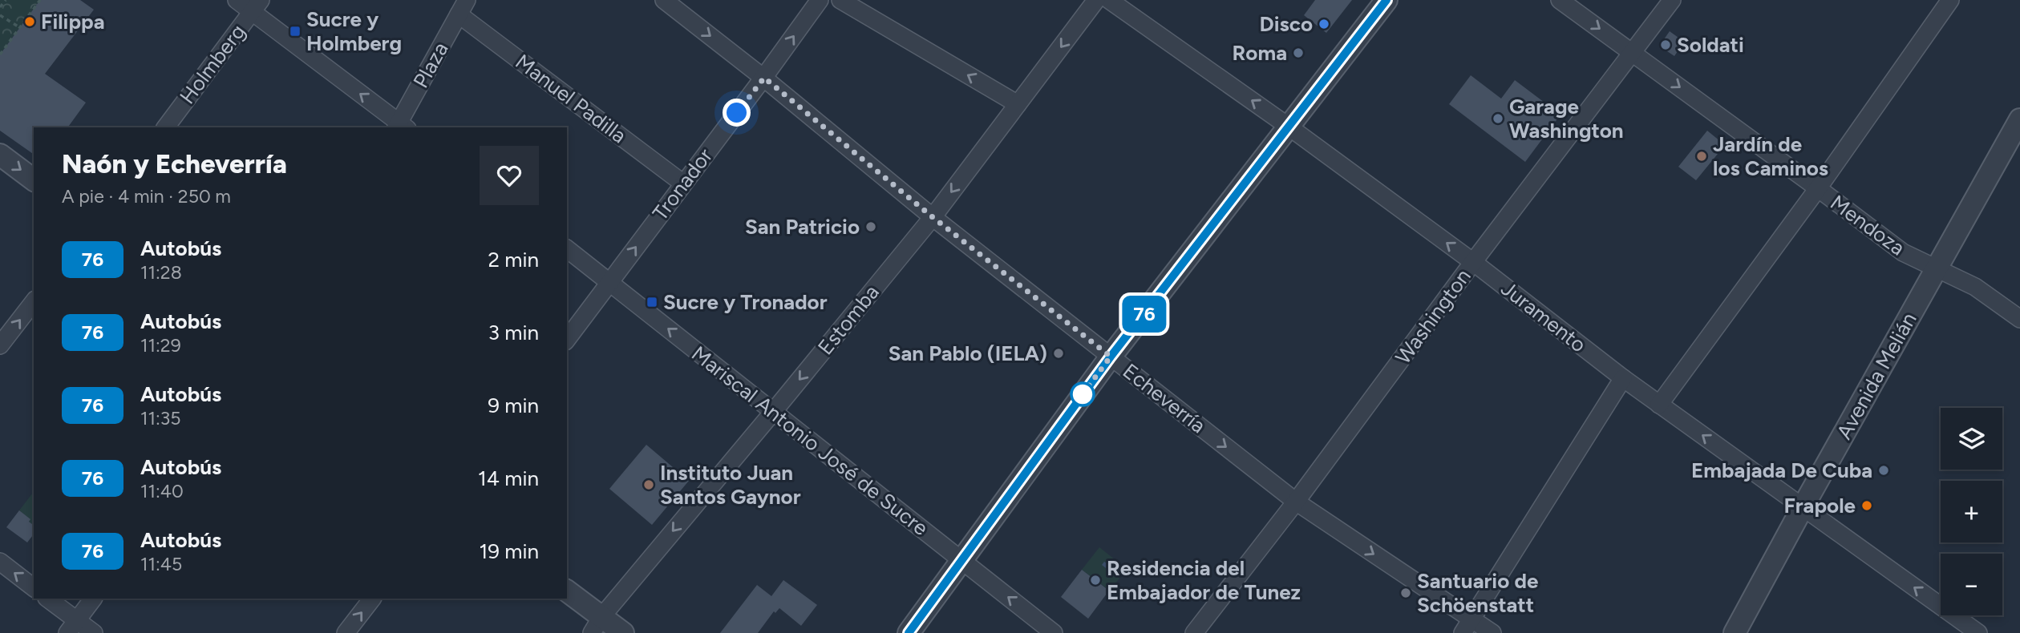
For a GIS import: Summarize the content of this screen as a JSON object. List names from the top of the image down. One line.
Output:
{"streets":{"street":["Holmberg","Plaza","Manuel Padilla","Tronador","Mendoza","Washington","Juramento","Estomba","Avenida Melián","Echeverría","Mariscal Antonio José de Sucre"]},"crossings":[["Plaza","Manuel Padilla"],["Manuel Padilla","Tronador"],["Tronador","Echeverría"],["Tronador","Mariscal Antonio José de Sucre"],["Mendoza","Washington"],["Mendoza","Avenida Melián"],["Washington","Juramento"],["Washington","Echeverría"],["Juramento","Avenida Melián"],["Estomba","Echeverría"],["Estomba","Mariscal Antonio José de Sucre"]],"one_way":["Tronador","Mendoza","Juramento","Estomba","Echeverría","Mariscal Antonio José de Sucre"],"places":{"other":["Filippa","Disco","Soldati","Roma","Garage Washington","Jardín de los Caminos","San Patricio","San Pablo (IELA)","Embajada De Cuba","Instituto Juan Santos Gaynor","Frapole","Residencia del Embajador de Tunez","Santuario de Schöenstatt"],"transit":["Sucre y Holmberg","Sucre y Tronador"]},"lines":["bus line 76"],"page":{"on_map":"76","heading":["Naón y Echeverría","A pie · 4 min · 250 m"],"list":[{"mark":"76","name":"Autobús","note":"11:28","value":"2 min"},{"mark":"76","name":"Autobús","note":"11:29","value":"3 min"},{"mark":"76","name":"Autobús","note":"11:35","value":"9 min"},{"mark":"76","name":"Autobús","note":"11:40","value":"14 min"},{"mark":"76","name":"Autobús","note":"11:45","value":"19 min"}],"map_buttons":["+","−"]}}
